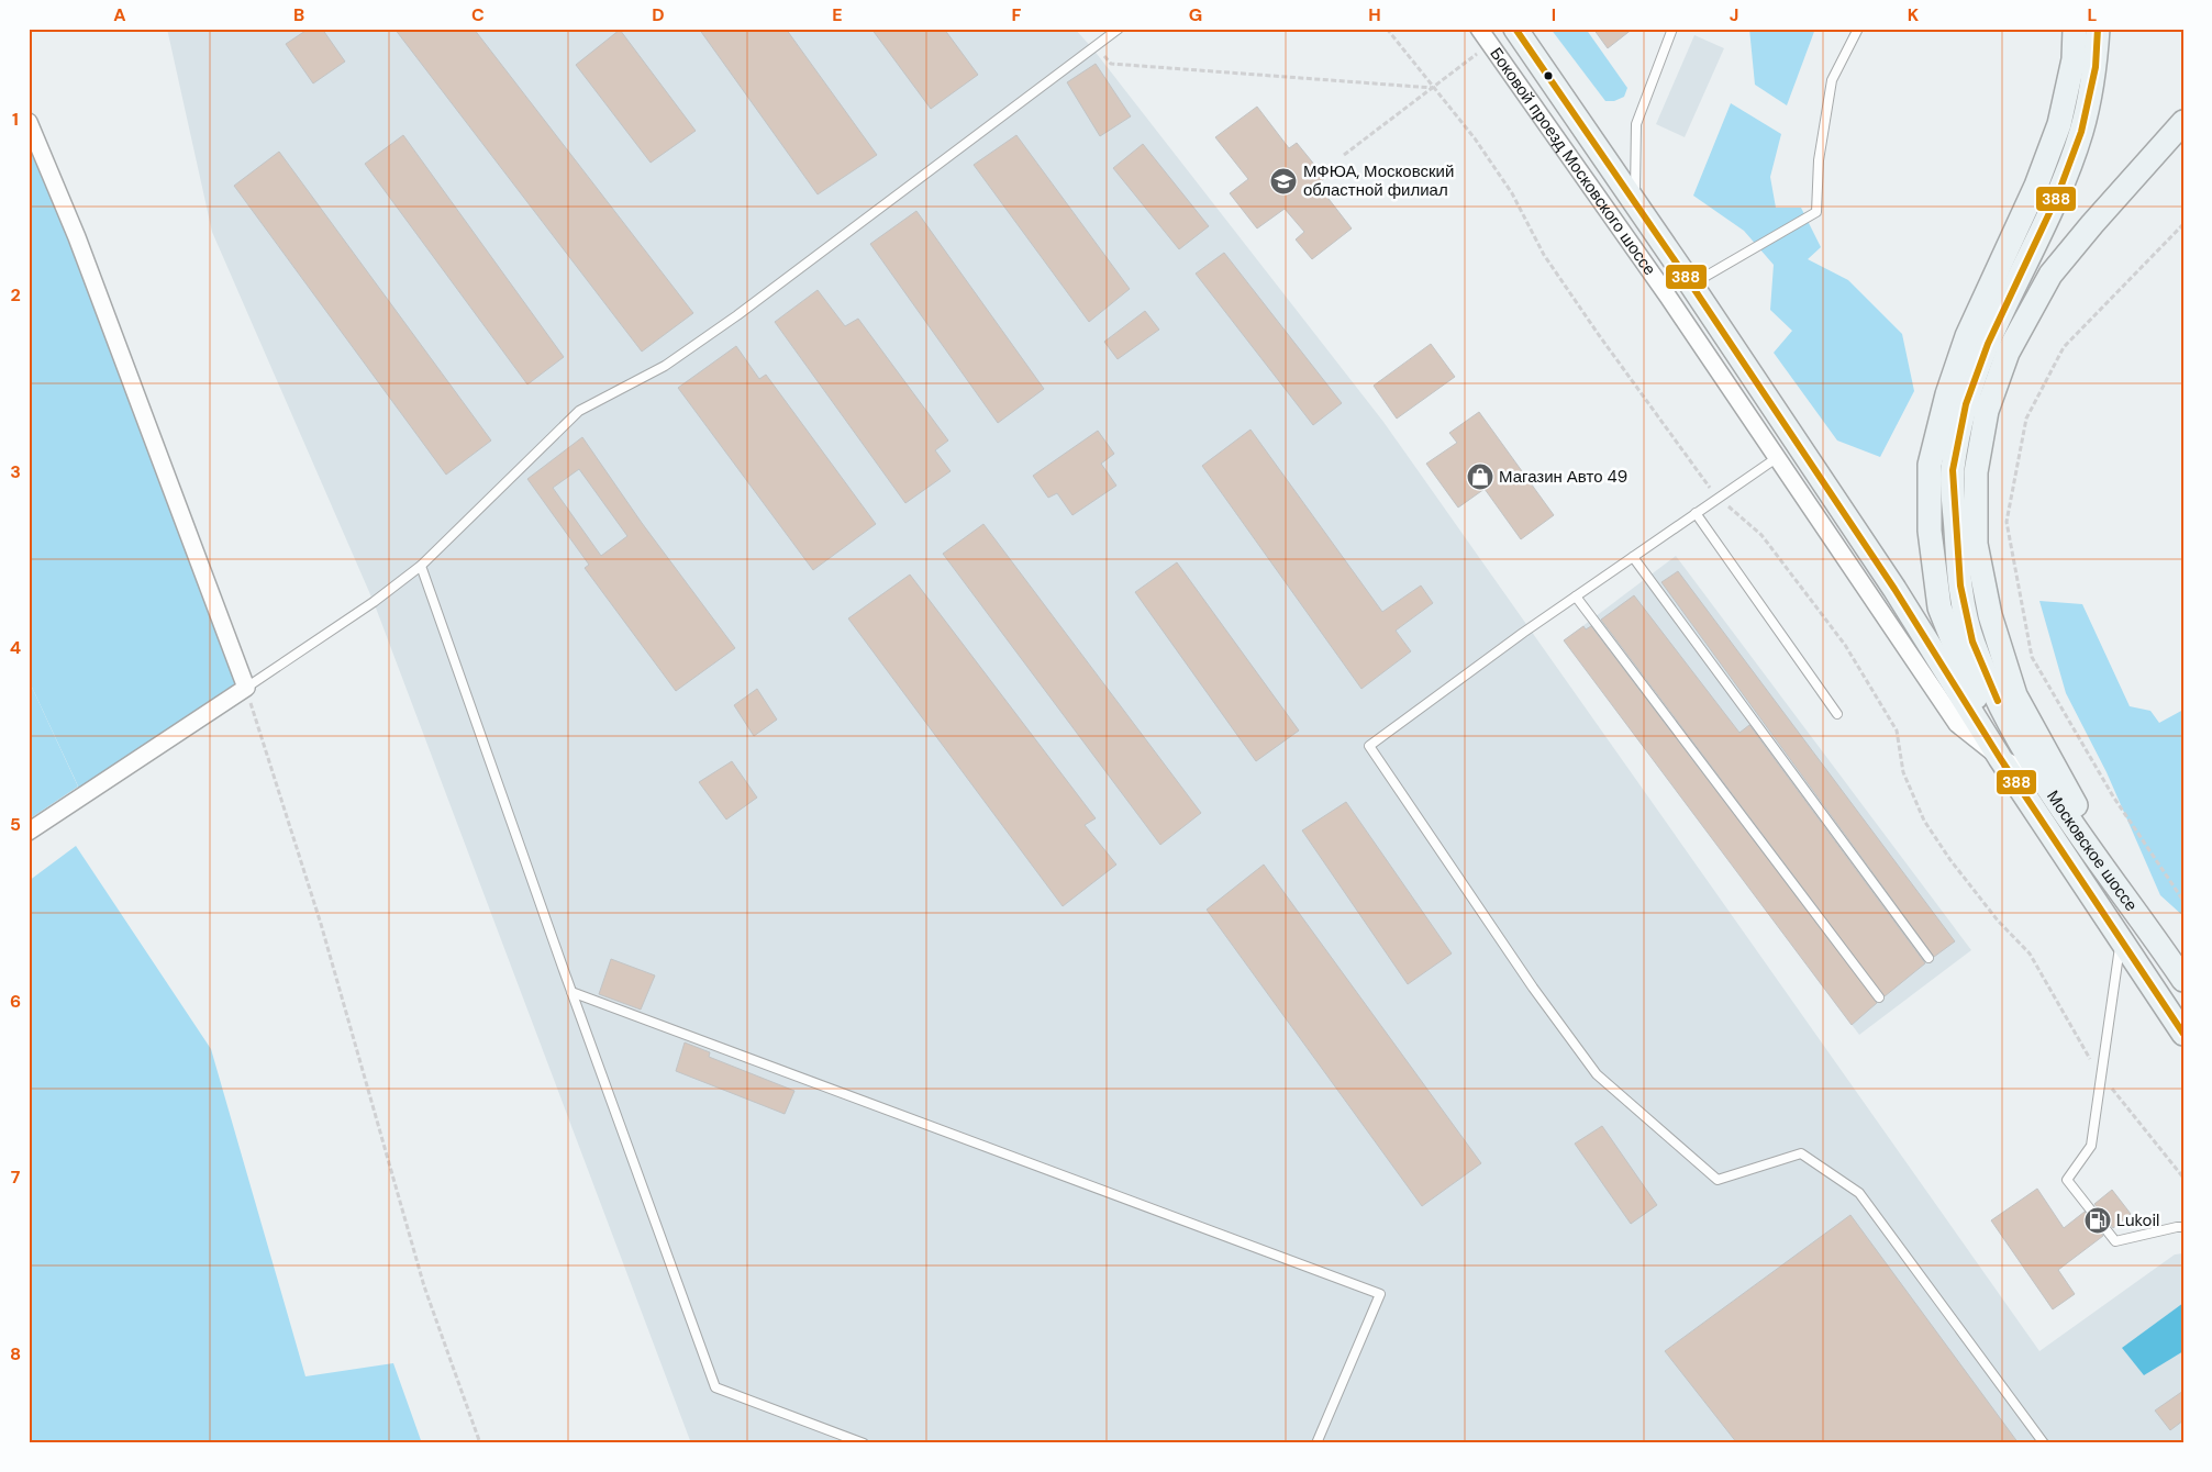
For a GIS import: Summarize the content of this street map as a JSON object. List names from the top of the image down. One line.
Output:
{"streets":{"main road":["Московское шоссе"],"street":["Боковой проезд Московского шоссе"]},"crossings":[["Боковой проезд Московского шоссе","Московское шоссе"]],"places":{"school or university":["МФЮА, Московский областной филиал"],"shop":["Магазин Авто 49"],"fuel station":["Lukoil"]},"lines":["transit line 388"],"grid":{"columns":["A","B","C","D","E","F","G","H","I","J","K","L"],"rows":["1","2","3","4","5","6","7","8"]}}
